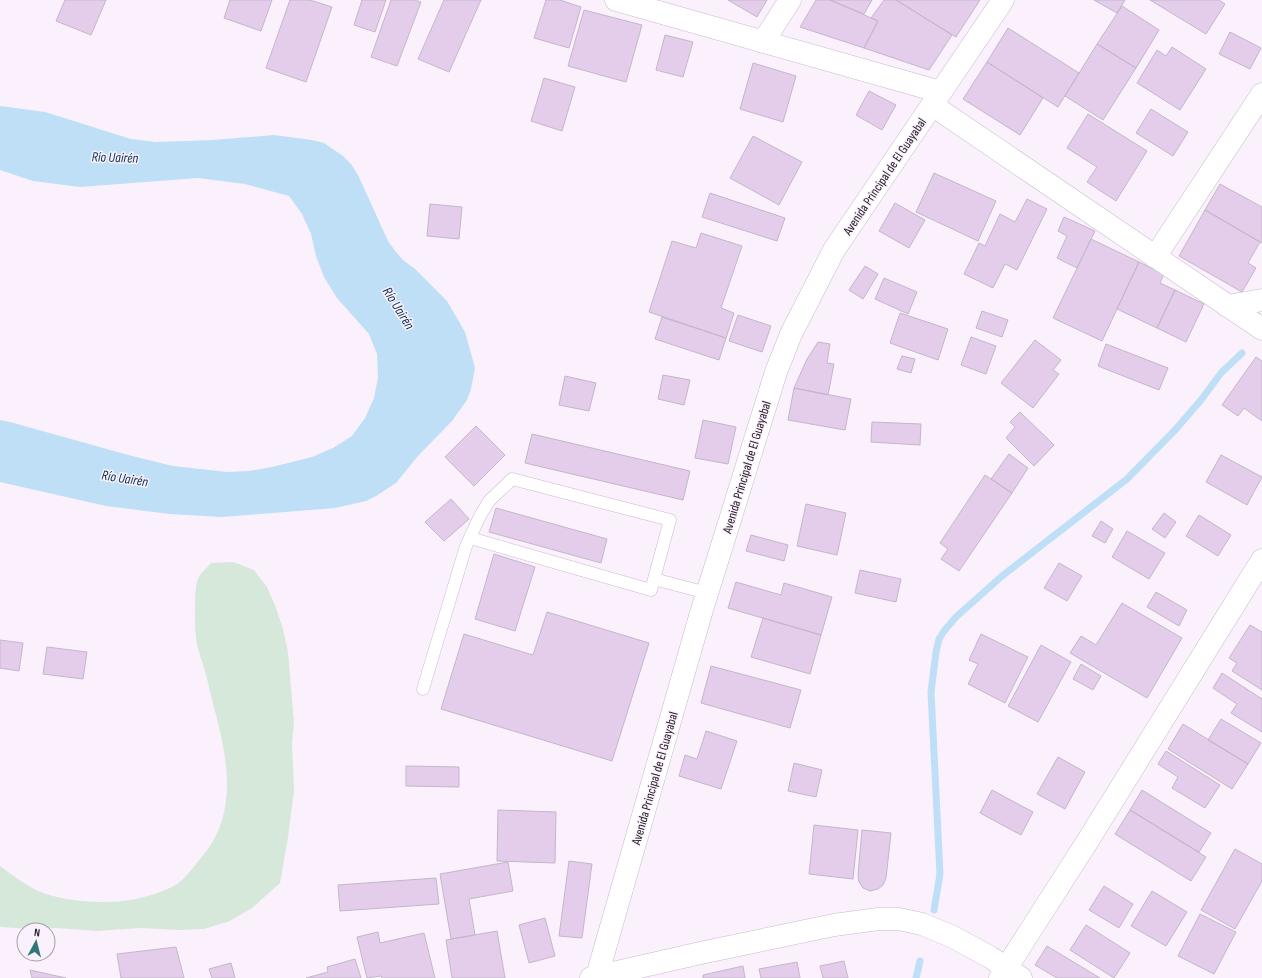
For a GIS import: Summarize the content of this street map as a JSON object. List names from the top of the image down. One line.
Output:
{"streets":{"street":["Avenida Principal de El Guayabal"]},"water":["Río Uairén"],"north":"top"}
